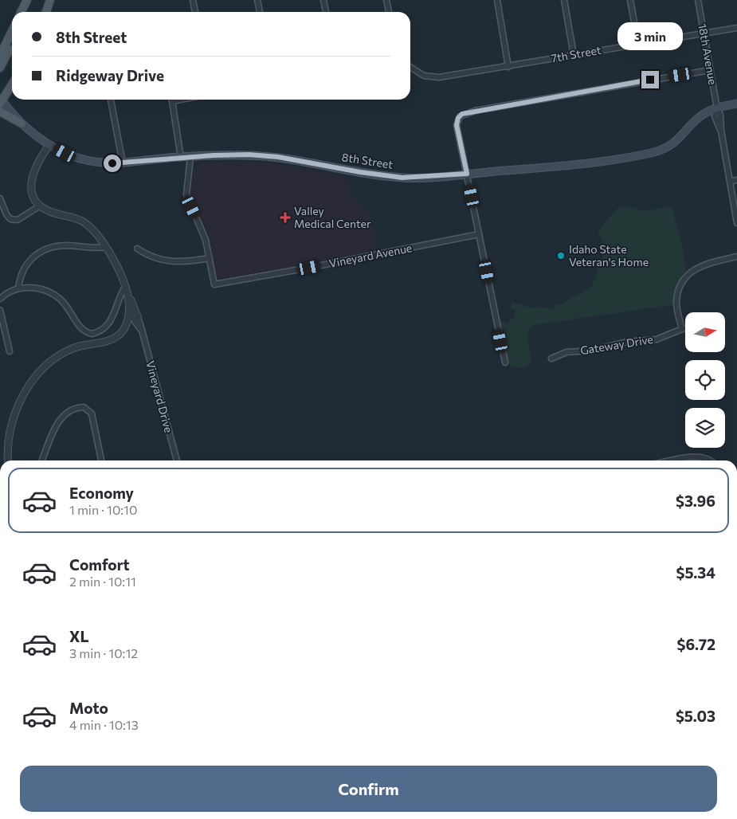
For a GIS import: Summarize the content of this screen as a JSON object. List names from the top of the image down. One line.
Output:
{"streets":{"main road":["8th Street"],"street":["7th Street","18th Avenue","Vineyard Avenue","Gateway Drive","Vineyard Drive"]},"crossings":[["7th Street","18th Avenue"],["18th Avenue","8th Street"]],"places":{"health":["Valley Medical Center"],"other":["Idaho State Veteran's Home"]},"north":"right","page":{"banner":["8th Street","Ridgeway Drive"],"bubble":"3 min","list":[{"name":"Economy","note":"1 min · 10:10","value":"$3.96"},{"name":"Comfort","note":"2 min · 10:11","value":"$5.34"},{"name":"XL","note":"3 min · 10:12","value":"$6.72"},{"name":"Moto","note":"4 min · 10:13","value":"$5.03"}],"buttons":"Confirm"}}
